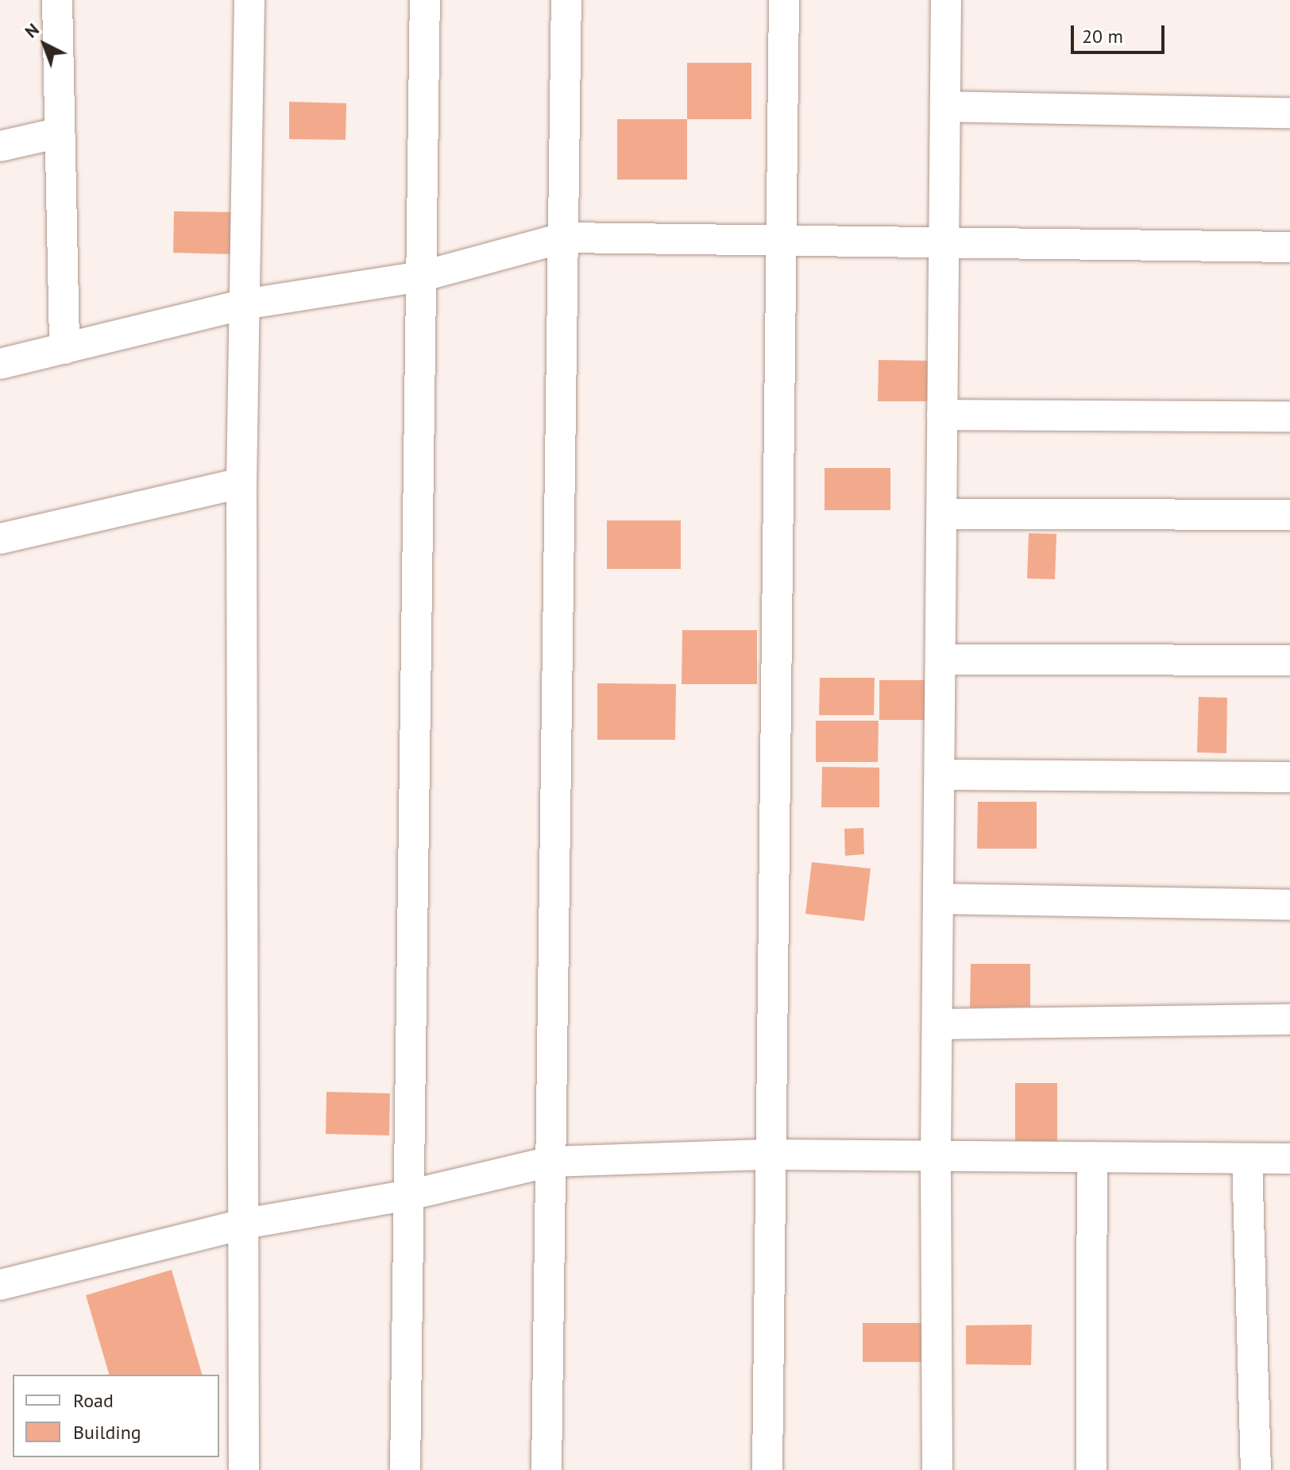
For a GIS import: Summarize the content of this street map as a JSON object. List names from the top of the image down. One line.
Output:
{"legend":["Road","Building"],"scale_bar":"20 m","north":"top left"}
